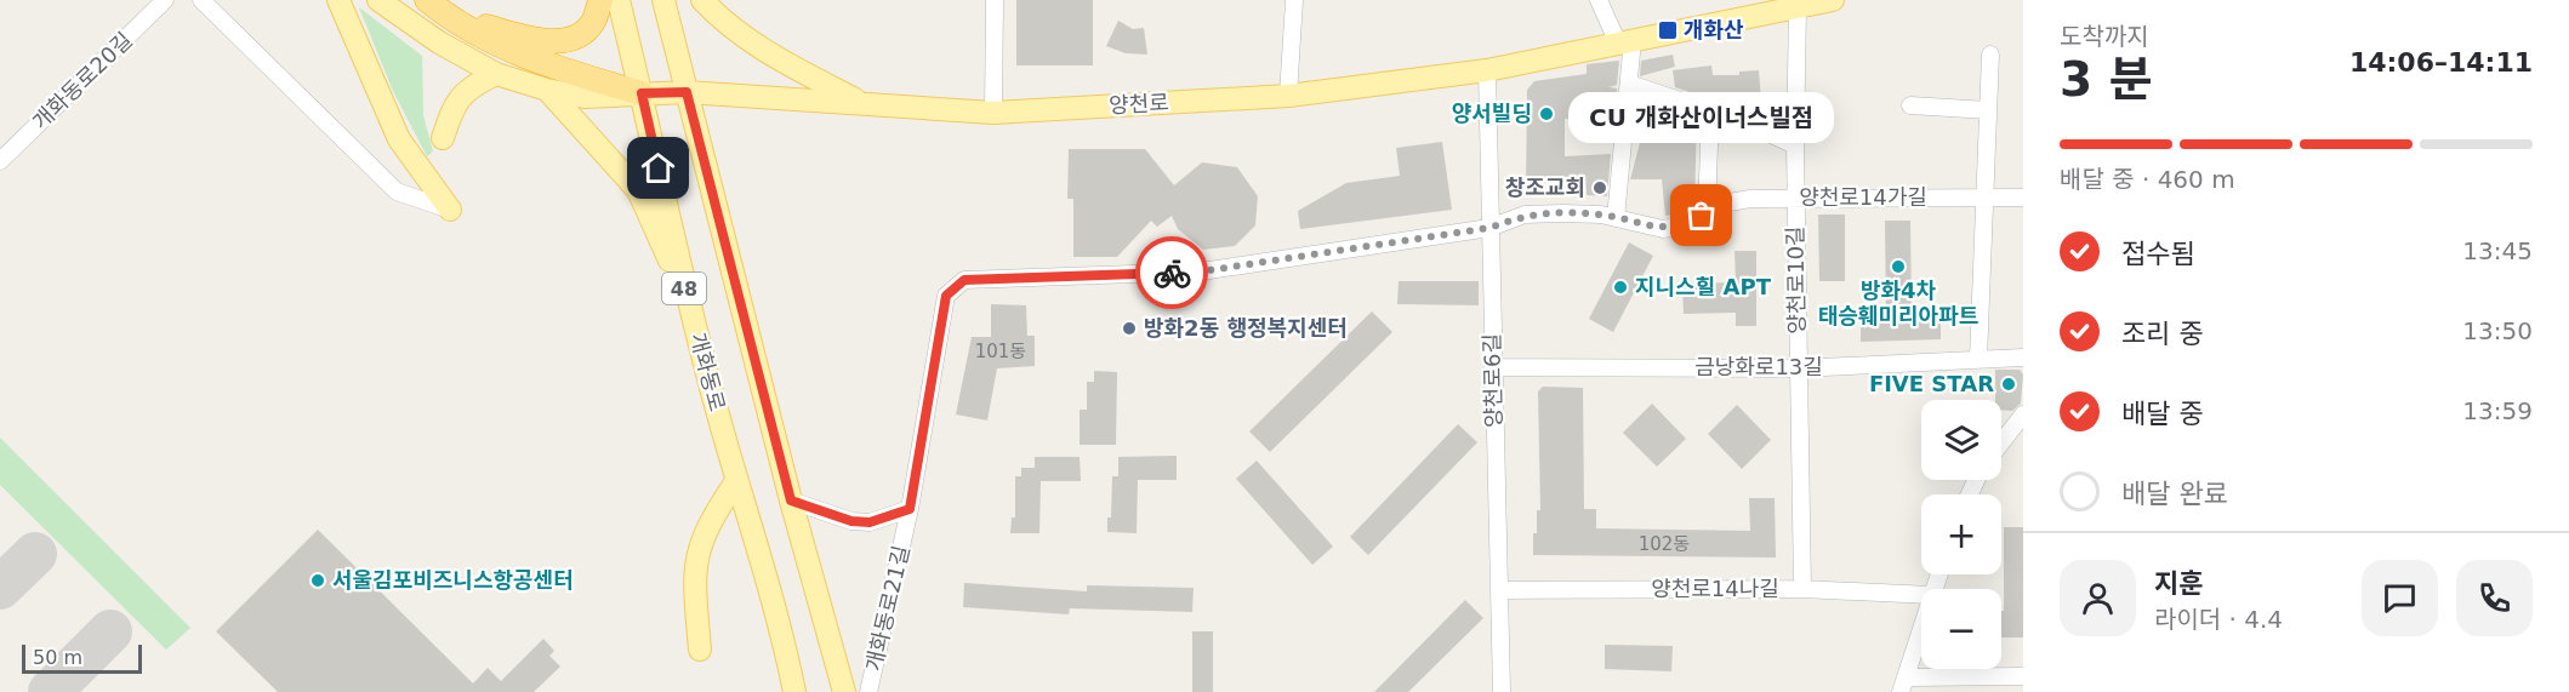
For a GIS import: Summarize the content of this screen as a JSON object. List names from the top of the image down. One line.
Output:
{"streets":{"main road":["양천로","48","개화동로"],"street":["개화동로20길","양천로14가길","양천로10길","금낭화로13길","양천로6길","양천로14나길","개화동로21길"]},"crossings":[["양천로","양천로10길"],["양천로","개화동로"],["양천로","양천로6길"],["양천로14가길","양천로10길"],["양천로14가길","양천로6길"],["양천로14가길","개화동로21길"],["양천로10길","금낭화로13길"],["양천로10길","양천로14나길"],["금낭화로13길","양천로6길"],["양천로6길","양천로14나길"],["양천로6길","개화동로21길"]],"places":{"transit":["개화산"],"other":["양서빌딩","창조교회","CU 개화산이너스빌점","방화4차 태승훼미리아파트","지니스힐 APT","방화2동 행정복지센터","FIVE STAR","서울김포비즈니스항공센터"]},"house_numbers":["101동","102동"],"scale_bar":"50 m","page":{"heading":["3 분","도착까지","14:06–14:11"],"panel":["지훈","라이더 · 4.4"],"bubble":"CU 개화산이너스빌점","bar":"배달 중 · 460 m","list":[["접수됨","13:45"],["조리 중","13:50"],["배달 중","13:59"],"배달 완료"],"map_buttons":["+","−"],"scale":"50 m"}}
